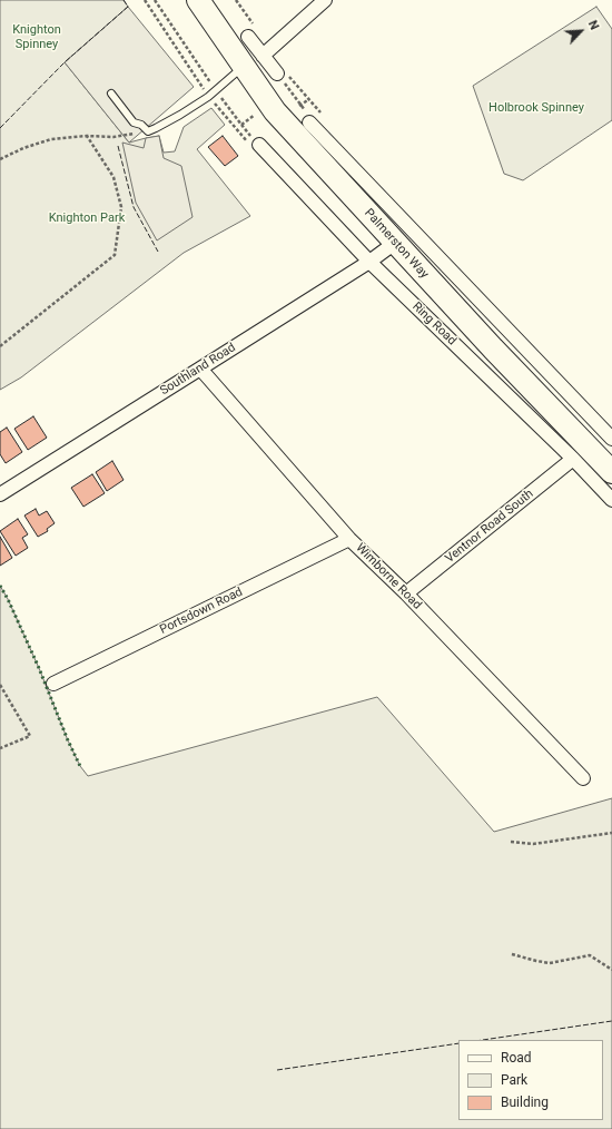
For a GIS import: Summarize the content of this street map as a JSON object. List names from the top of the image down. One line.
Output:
{"streets":{"highway":["Palmerston Way"],"street":["Ring Road","Southland Road","Ventnor Road South","Wimborne Road","Portsdown Road"]},"crossings":[["Palmerston Way","Southland Road"],["Ring Road","Southland Road"],["Ring Road","Ventnor Road South"],["Southland Road","Wimborne Road"],["Ventnor Road South","Wimborne Road"],["Wimborne Road","Portsdown Road"]],"parks":["Knighton Spinney","Holbrook Spinney","Knighton Park"],"legend":["Road","Park","Building"],"north":"top right"}
